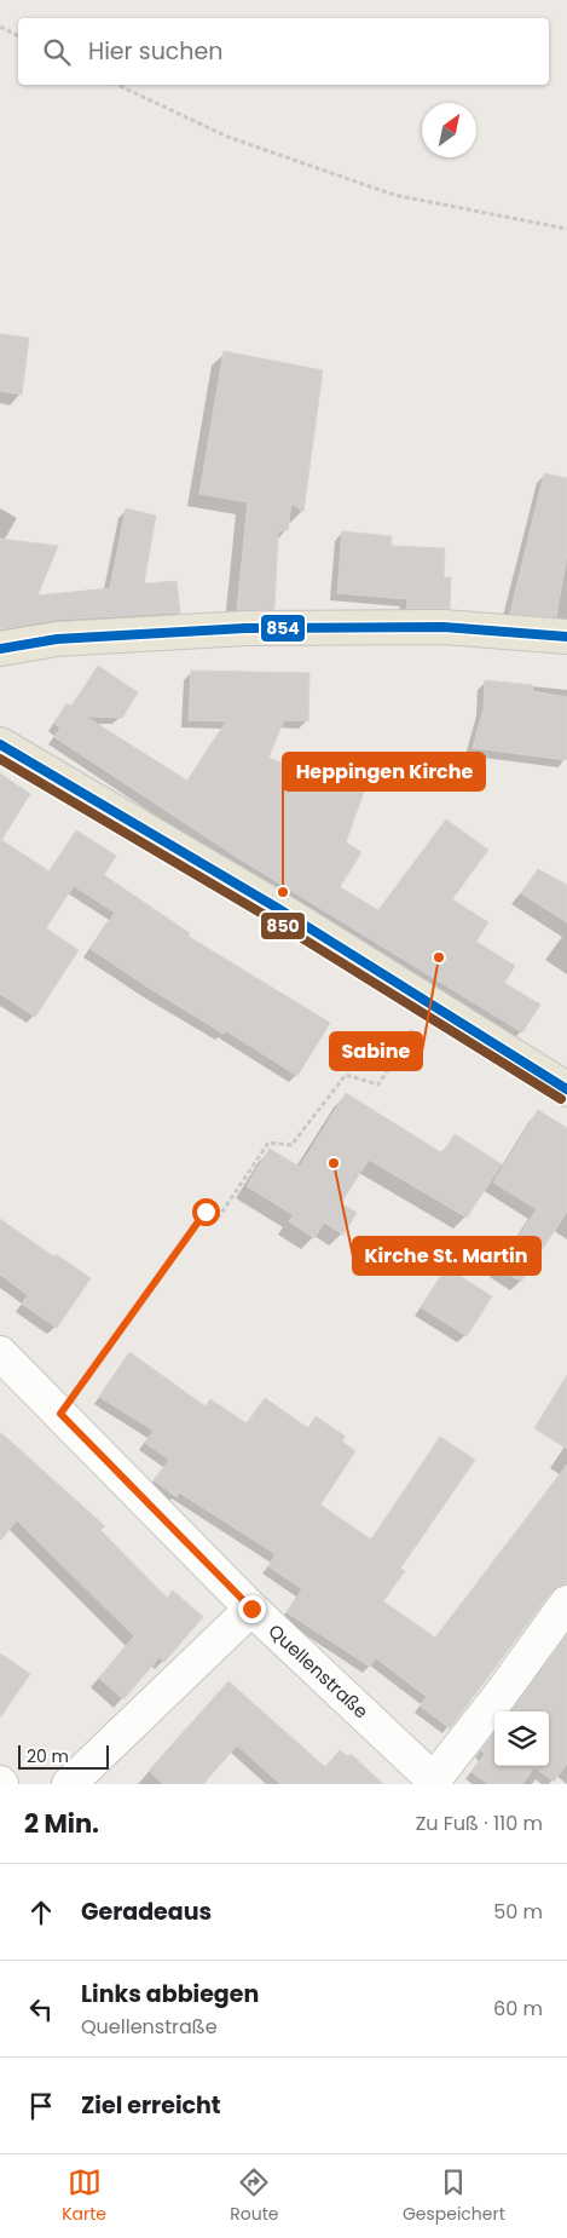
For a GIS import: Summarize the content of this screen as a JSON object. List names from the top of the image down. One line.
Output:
{"streets":{"street":["Quellenstraße"]},"places":["Heppingen Kirche","Sabine","Kirche St. Martin"],"lines":["transit line 854","transit line 850"],"scale_bar":"20 m","north":"top right","page":{"search":"Hier suchen","scale":"20 m","heading":["2 Min.","Zu Fuß · 110 m"],"list":[["Geradeaus","50 m"],["Links abbiegen","Quellenstraße","60 m"],"Ziel erreicht"],"nav":["Karte","Route","Gespeichert"]}}
